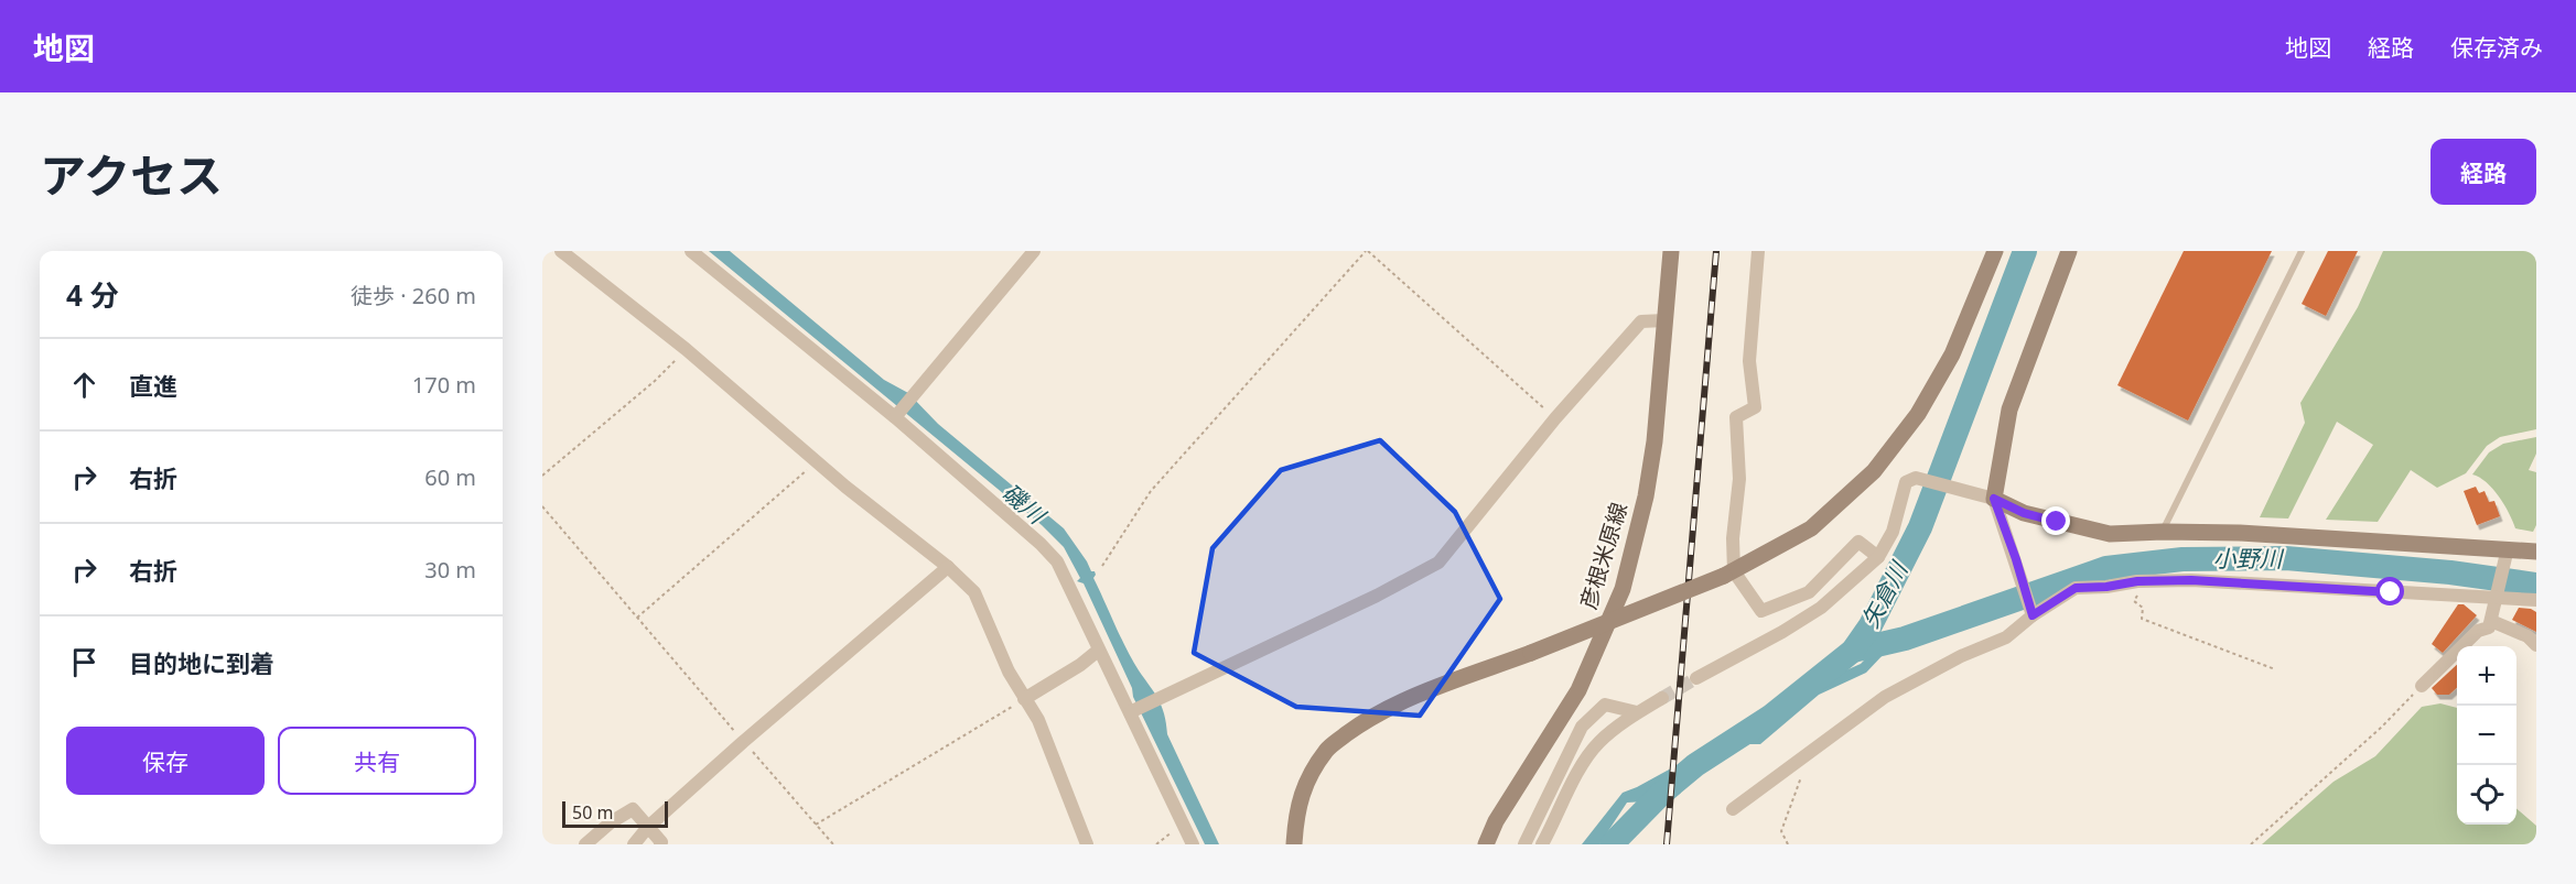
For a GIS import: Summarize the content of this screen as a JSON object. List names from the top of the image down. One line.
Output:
{"streets":{"street":["彦根米原線"]},"water":["磯川","小野川","矢倉川"],"scale_bar":"50 m","page":{"header":"地図","nav":["地図","経路","保存済み"],"title":"アクセス","buttons":["経路",["保存","共有"]],"heading":["4 分","徒歩 · 260 m"],"list":[["直進","170 m"],["右折","60 m"],["右折","30 m"],"目的地に到着"],"map_buttons":["+","−"],"scale":"50 m"}}
